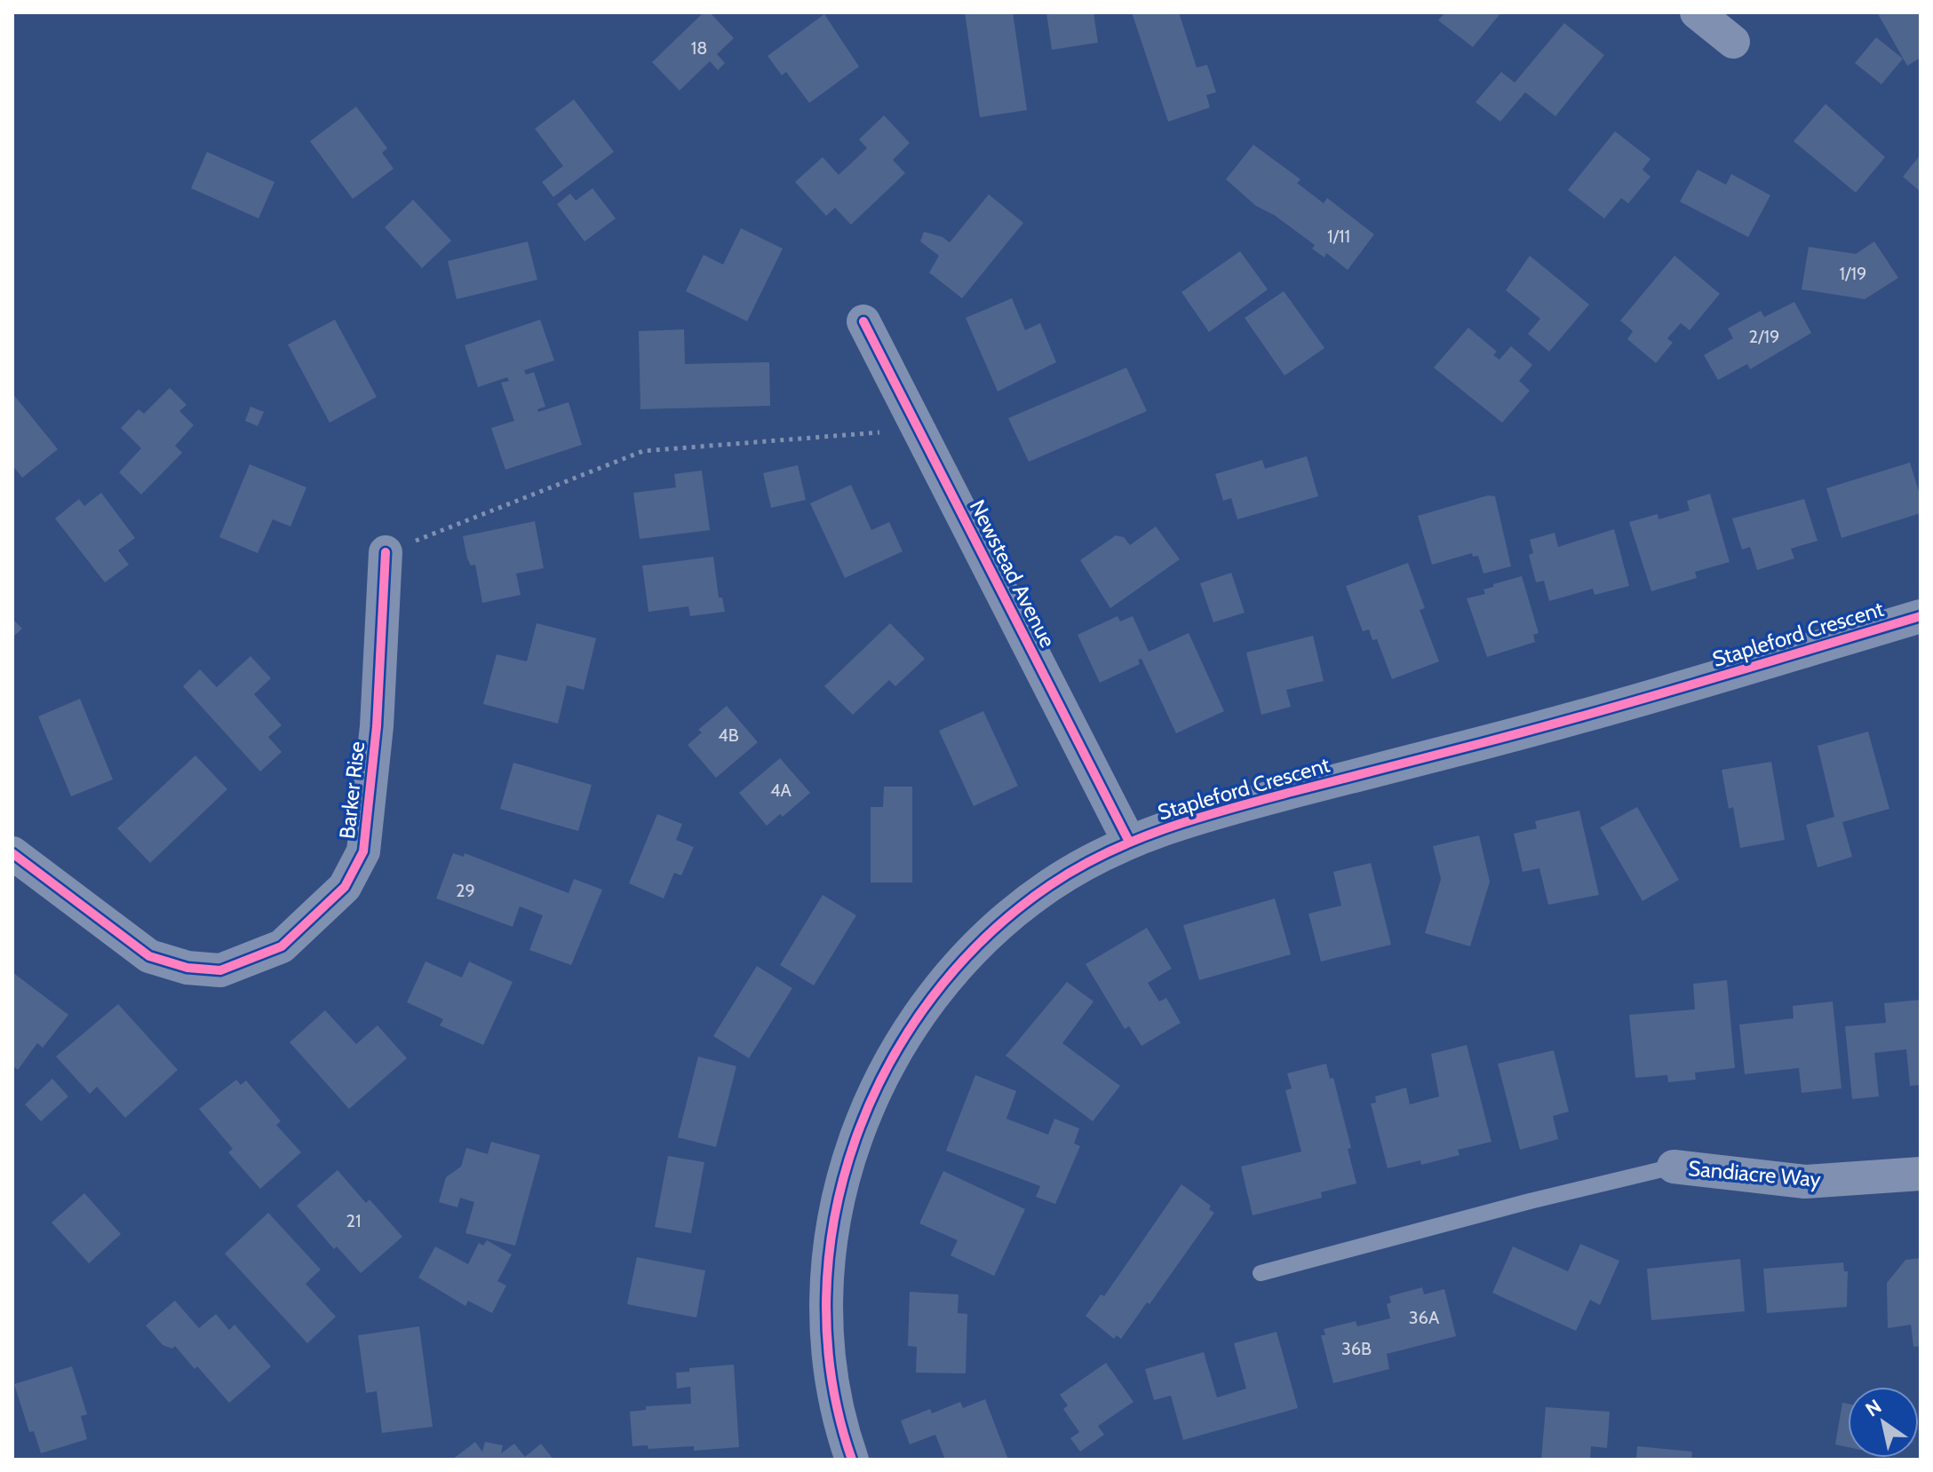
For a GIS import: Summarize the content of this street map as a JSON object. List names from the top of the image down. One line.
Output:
{"streets":{"street":["Newstead Avenue","Stapleford Crescent","Barker Rise","Sandiacre Way"]},"crossings":[["Newstead Avenue","Stapleford Crescent"]],"house_numbers":["18","1/11","1/19","2/19","4B","4A","29","21","36A","36B"],"north":"top left"}
